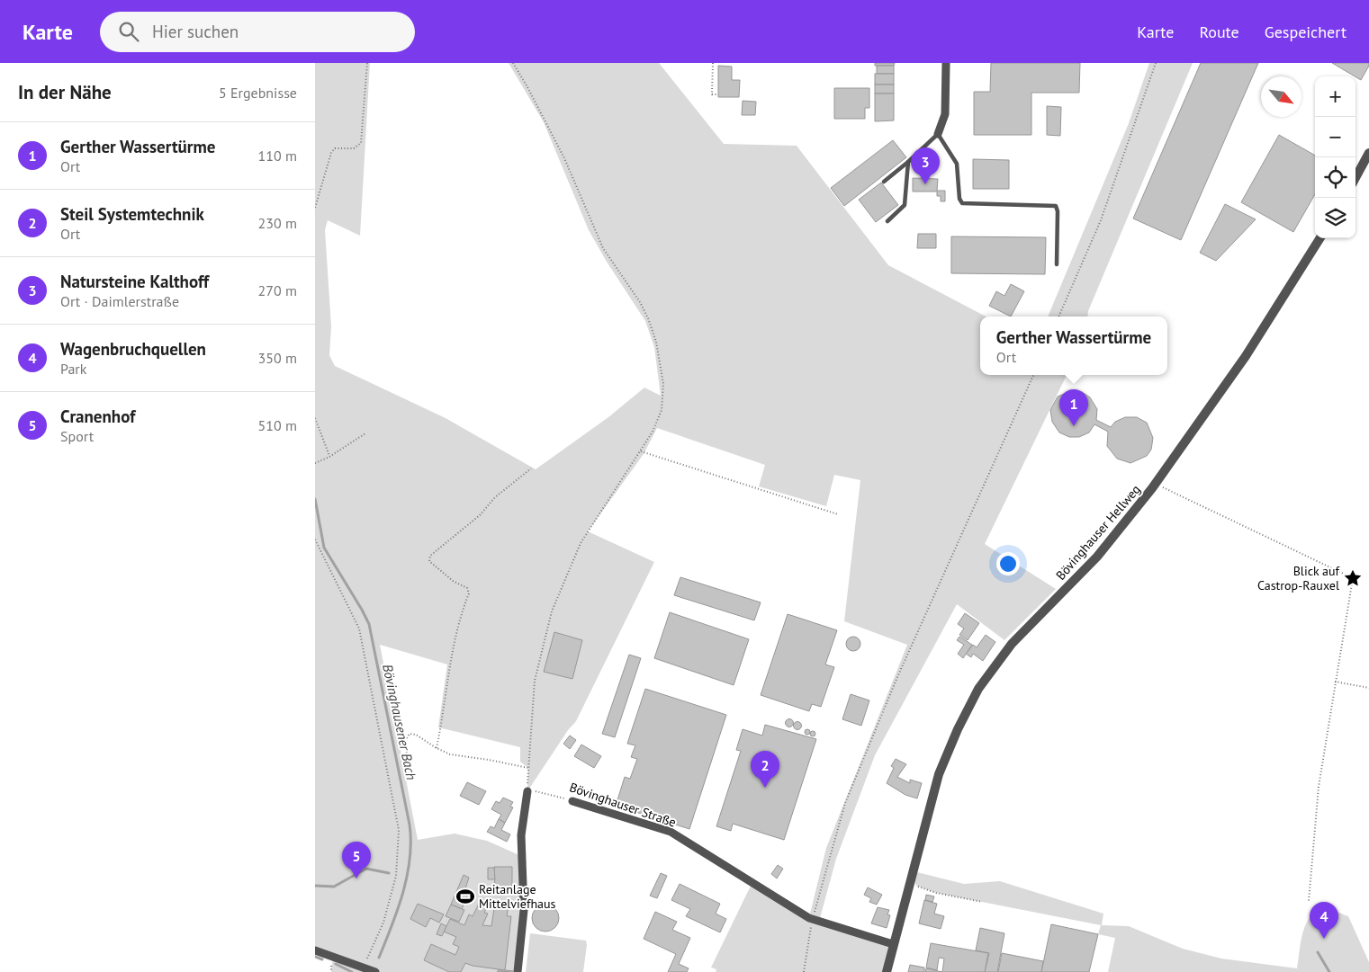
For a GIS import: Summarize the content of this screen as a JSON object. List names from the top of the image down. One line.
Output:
{"streets":{"street":["Bövinghauser Hellweg","Bövinghauser Straße"]},"crossings":[["Bövinghauser Hellweg","Bövinghauser Straße"]],"water":["Bövinghausener Bach"],"places":{"place":["Blick auf Castrop-Rauxel"],"sports":["Reitanlage Mittelviefhaus"]},"north":"bottom right","page":{"header":"Karte","search":"Hier suchen","nav":["Karte","Route","Gespeichert"],"heading":["In der Nähe","5 Ergebnisse"],"map_buttons":["+","−"],"list":[{"mark":"1","name":"Gerther Wassertürme","note":"Ort","value":"110 m"},{"mark":"2","name":"Steil Systemtechnik","note":"Ort","value":"230 m"},{"mark":"3","name":"Natursteine Kalthoff","note":"Ort · Daimlerstraße","value":"270 m"},{"mark":"4","name":"Wagenbruchquellen","note":"Park","value":"350 m"},{"mark":"5","name":"Cranenhof","note":"Sport","value":"510 m"}],"pins":["3","1","2","5","4"],"popup":["Gerther Wassertürme","Ort"]}}
